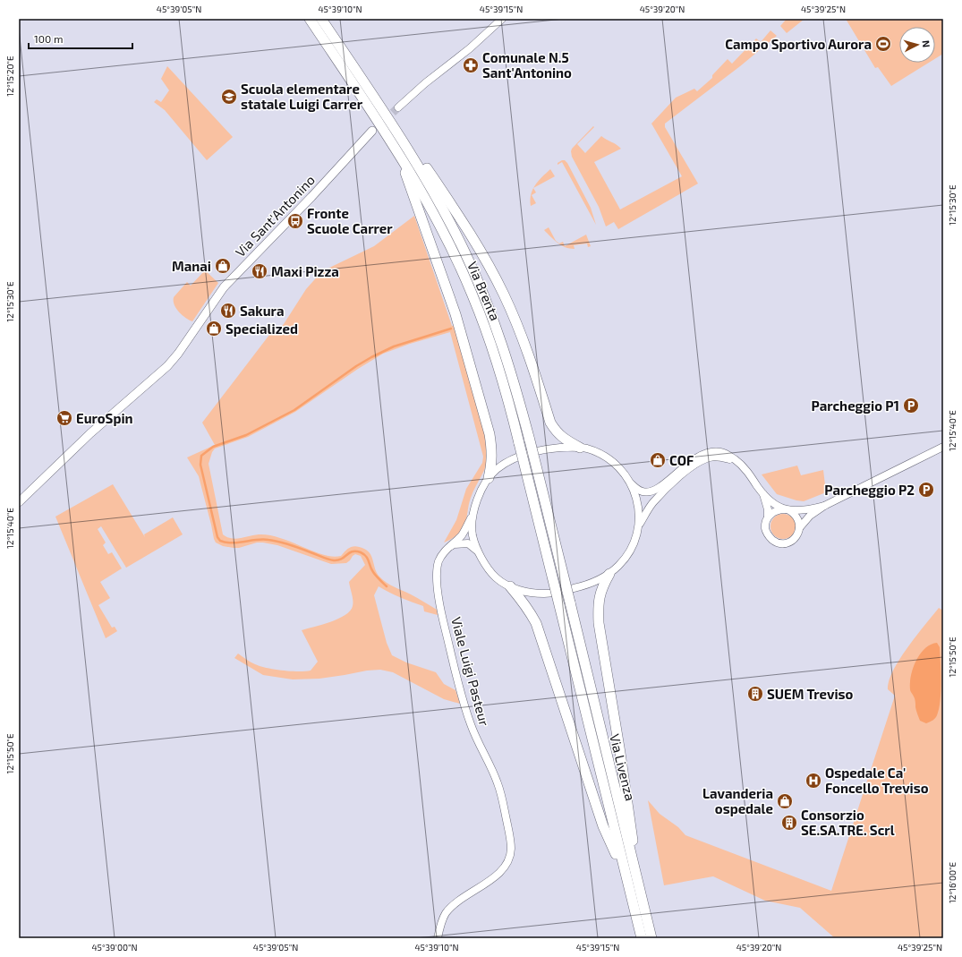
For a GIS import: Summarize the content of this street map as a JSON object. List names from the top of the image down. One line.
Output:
{"streets":{"highway":["Via Brenta","Via Livenza"],"main road":["Via Sant'Antonino"],"street":["Viale Luigi Pasteur"]},"crossings":[["Via Brenta","Via Livenza"]],"places":{"sports":["Campo Sportivo Aurora"],"pharmacy":["Comunale N.5 Sant'Antonino"],"school or university":["Scuola elementare statale Luigi Carrer"],"bus stop":["Fronte Scuole Carrer"],"shop":["Manai","Specialized","COF","Lavanderia ospedale"],"restaurant":["Maxi Pizza","Sakura"],"parking":["Parcheggio P1","Parcheggio P2"],"supermarket":["EuroSpin"],"building":["SUEM Treviso","Consorzio SE.SA.TRE. Scrl"],"hospital":["Ospedale Ca' Foncello Treviso"]},"scale_bar":"100 m","north":"right","coordinates":["45°39'05\"N","45°39'10\"N","45°39'15\"N","45°39'20\"N","45°39'25\"N","12°15'20\"E","12°15'30\"E","12°15'40\"E","12°15'50\"E","12°16'00\"E","45°39'00\"N"]}
